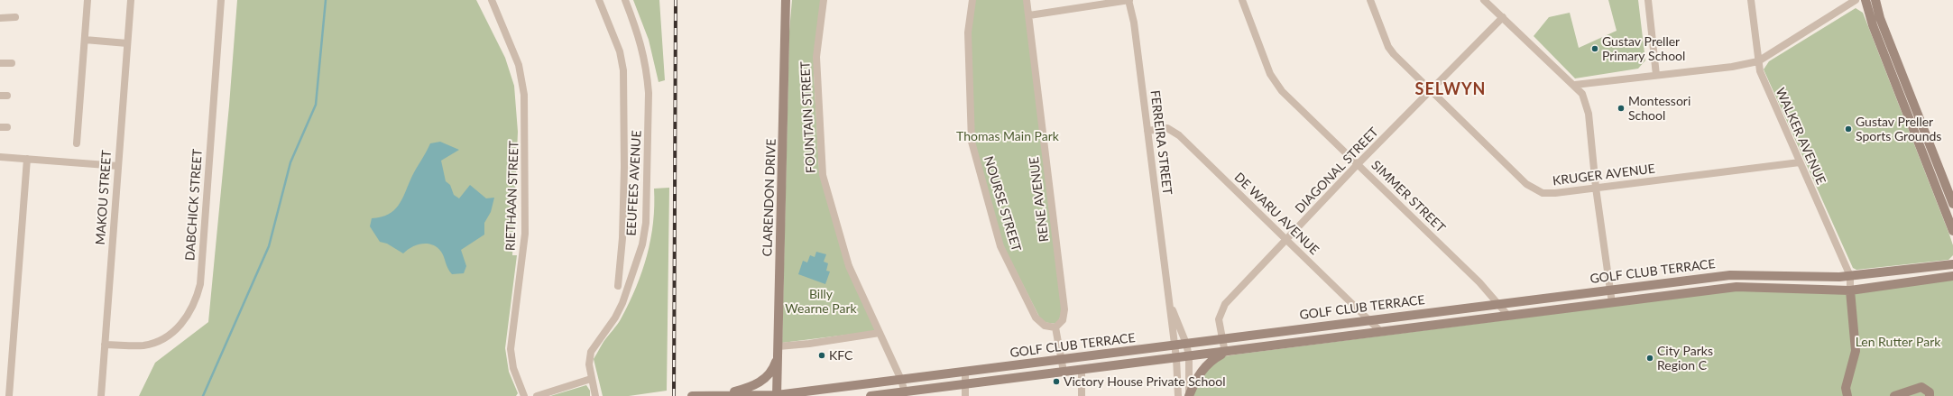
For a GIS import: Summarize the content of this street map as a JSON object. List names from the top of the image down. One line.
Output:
{"streets":{"street":["FOUNTAIN STREET","WALKER AVENUE","FERREIRA STREET","DIAGONAL STREET","KRUGER AVENUE","EEUFEES AVENUE","RIETHAAN STREET","SIMMER STREET","MAKOU STREET","CLARENDON DRIVE","RENE AVENUE","NOURSE STREET","DABCHICK STREET","DE WARU AVENUE","GOLF CLUB TERRACE"]},"crossings":[["FOUNTAIN STREET","GOLF CLUB TERRACE"],["WALKER AVENUE","KRUGER AVENUE"],["WALKER AVENUE","GOLF CLUB TERRACE"],["FERREIRA STREET","DE WARU AVENUE"],["FERREIRA STREET","GOLF CLUB TERRACE"],["DIAGONAL STREET","KRUGER AVENUE"],["DIAGONAL STREET","SIMMER STREET"],["DIAGONAL STREET","DE WARU AVENUE"],["DIAGONAL STREET","GOLF CLUB TERRACE"],["SIMMER STREET","GOLF CLUB TERRACE"],["MAKOU STREET","DABCHICK STREET"],["CLARENDON DRIVE","GOLF CLUB TERRACE"],["RENE AVENUE","NOURSE STREET"],["DE WARU AVENUE","GOLF CLUB TERRACE"]],"districts":["SELWYN"],"parks":["Thomas Main Park","Billy Wearne Park","Len Rutter Park"],"places":["Gustav Preller Primary School","Montessori School","Gustav Preller Sports Grounds","KFC","City Parks Region C","Victory House Private School"]}
